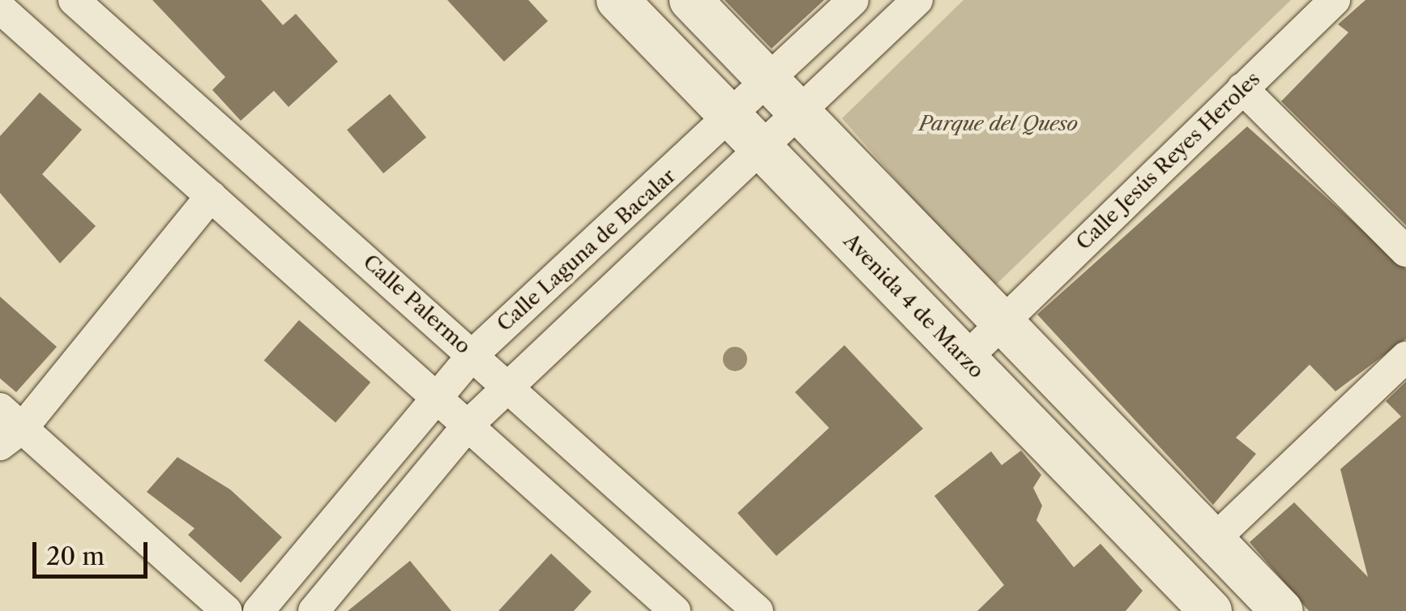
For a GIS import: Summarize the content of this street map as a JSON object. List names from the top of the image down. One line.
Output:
{"streets":{"main road":["Avenida 4 de Marzo"],"street":["Calle Jesús Reyes Heroles","Calle Laguna de Bacalar","Calle Palermo"]},"crossings":[["Calle Jesús Reyes Heroles","Avenida 4 de Marzo"],["Calle Laguna de Bacalar","Calle Palermo"],["Calle Laguna de Bacalar","Avenida 4 de Marzo"]],"parks":["Parque del Queso"],"scale_bar":"20 m"}
